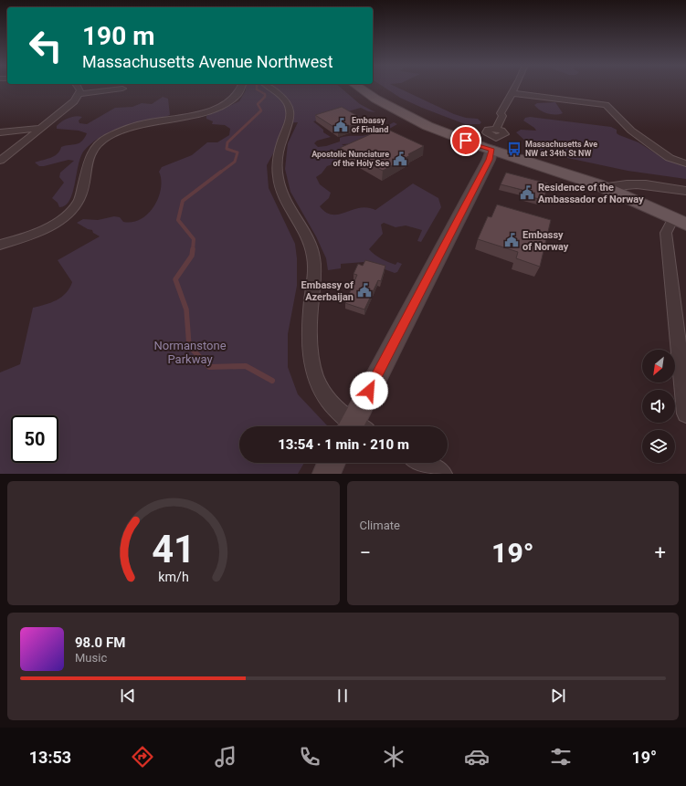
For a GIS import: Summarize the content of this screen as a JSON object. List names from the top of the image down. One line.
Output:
{"parks":["Normanstone Parkway"],"places":{"public building":["Embassy of Finland","Apostolic Nunciature of the Holy See","Residence of the Ambassador of Norway","Embassy of Norway","Embassy of Azerbaijan"],"bus stop":["Massachusetts Ave NW at 34th St NW"]},"north":"bottom left","page":{"turn":["190 m","Massachusetts Avenue Northwest"],"limit":"50","trip":"13:54 · 1 min · 210 m","tile":"Climate","heat":["−","19°","+"],"song":["98.0 FM","Music"],"tabs":["13:53","19°"],"gauge":["41","km/h"]}}
